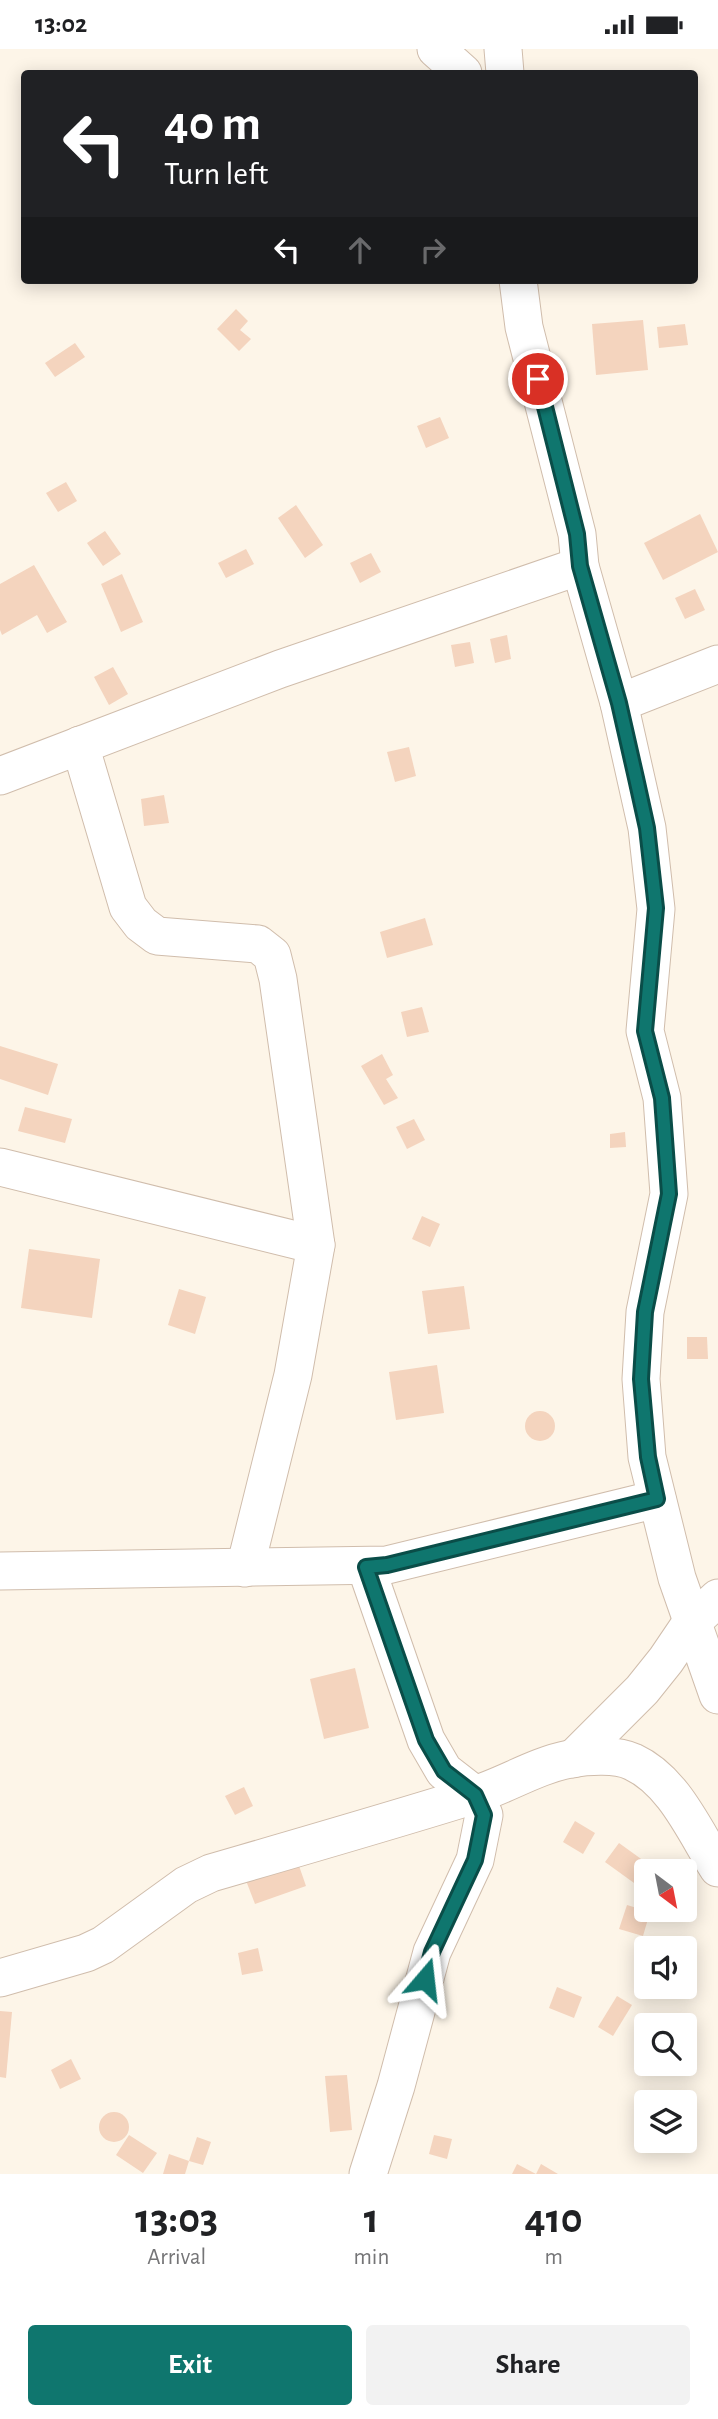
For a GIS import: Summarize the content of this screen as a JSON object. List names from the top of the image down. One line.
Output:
{"north":"bottom right","page":{"status":"13:02","turn":["40 m","Turn left"],"eta":["13:03","Arrival","1","min","410","m"],"buttons":["Exit","Share"]}}
